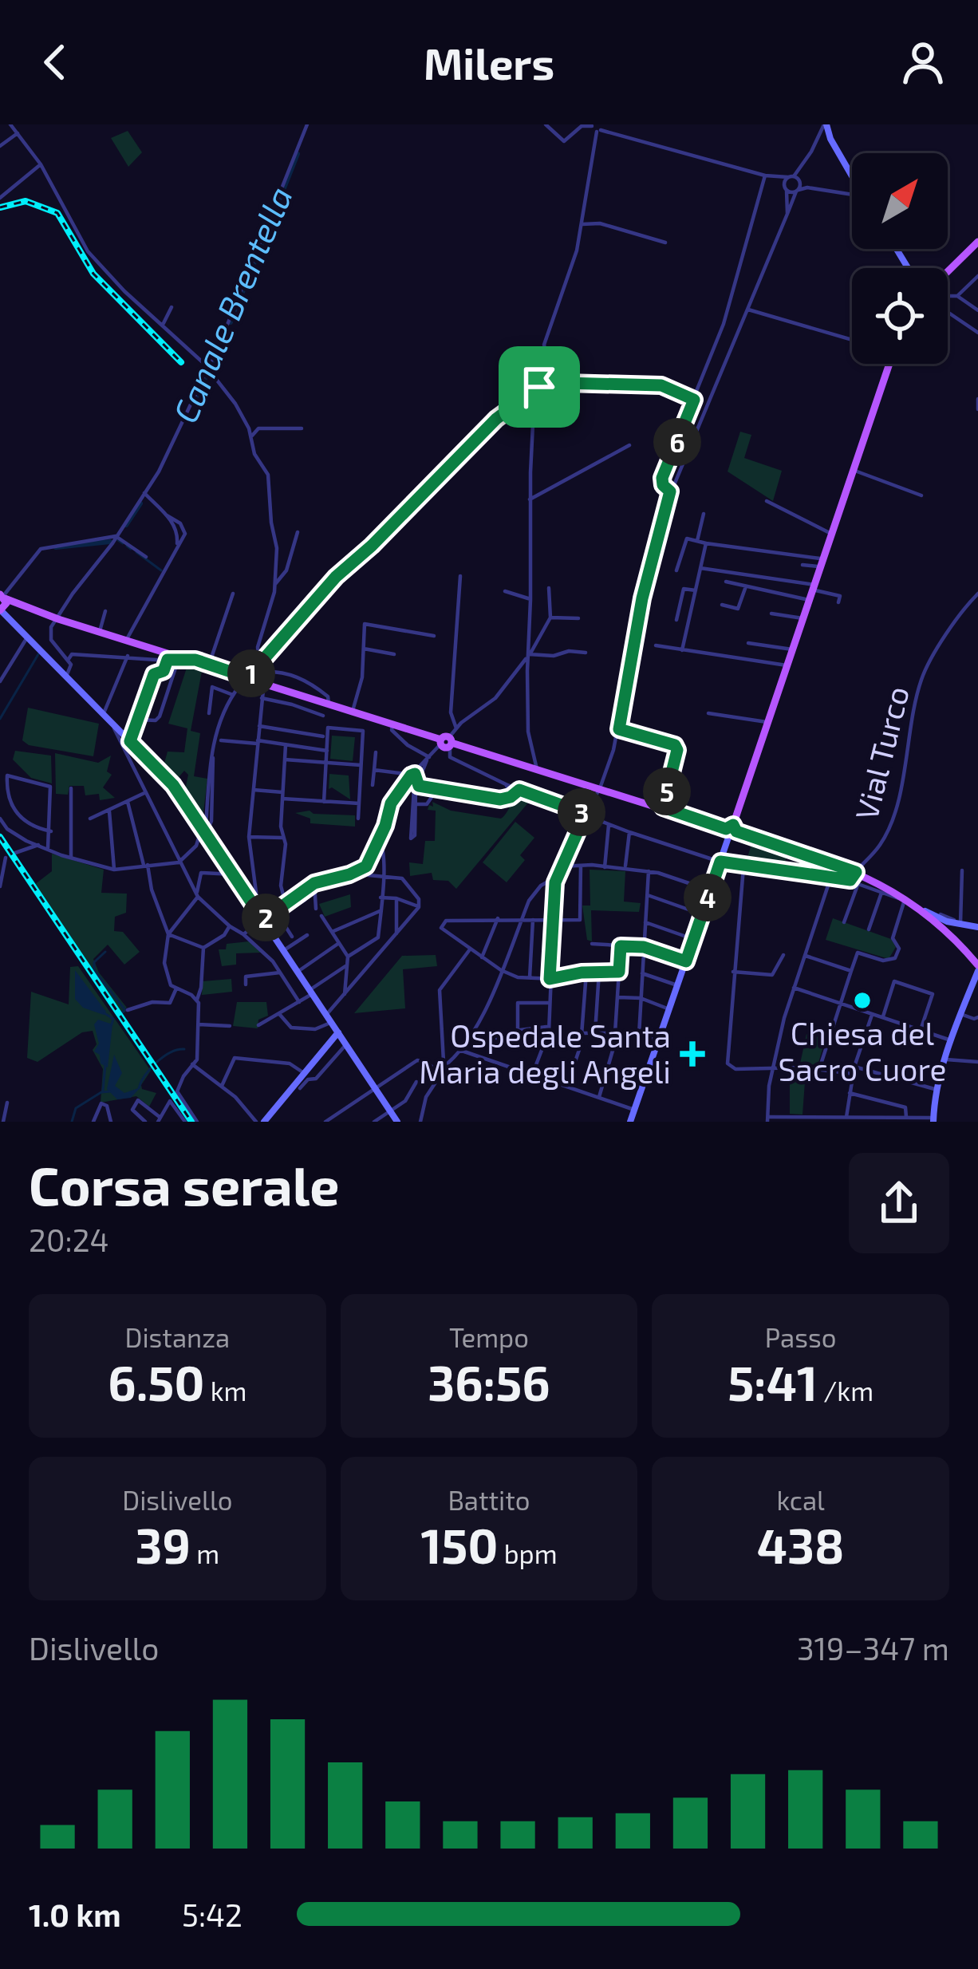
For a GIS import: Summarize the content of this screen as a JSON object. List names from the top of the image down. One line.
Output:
{"streets":{"street":["Vial Turco"]},"water":["Canale Brentella"],"places":{"other":["Chiesa del Sacro Cuore"],"health":["Ospedale Santa Maria degli Angeli"]},"north":"top right","page":{"header":"Milers","pins":["6","1","5","3","4","2"],"heading":["Corsa serale","20:24"],"stats":[["Distanza","6.50 km"],["Tempo","36:56"],["Passo","5:41 /km"],["Dislivello","39 m"],["Battito","150 bpm"],["kcal","438"]],"chart":["Dislivello","319–347 m"],"list":[{"name":"1.0 km","note":"5:42"}]}}
